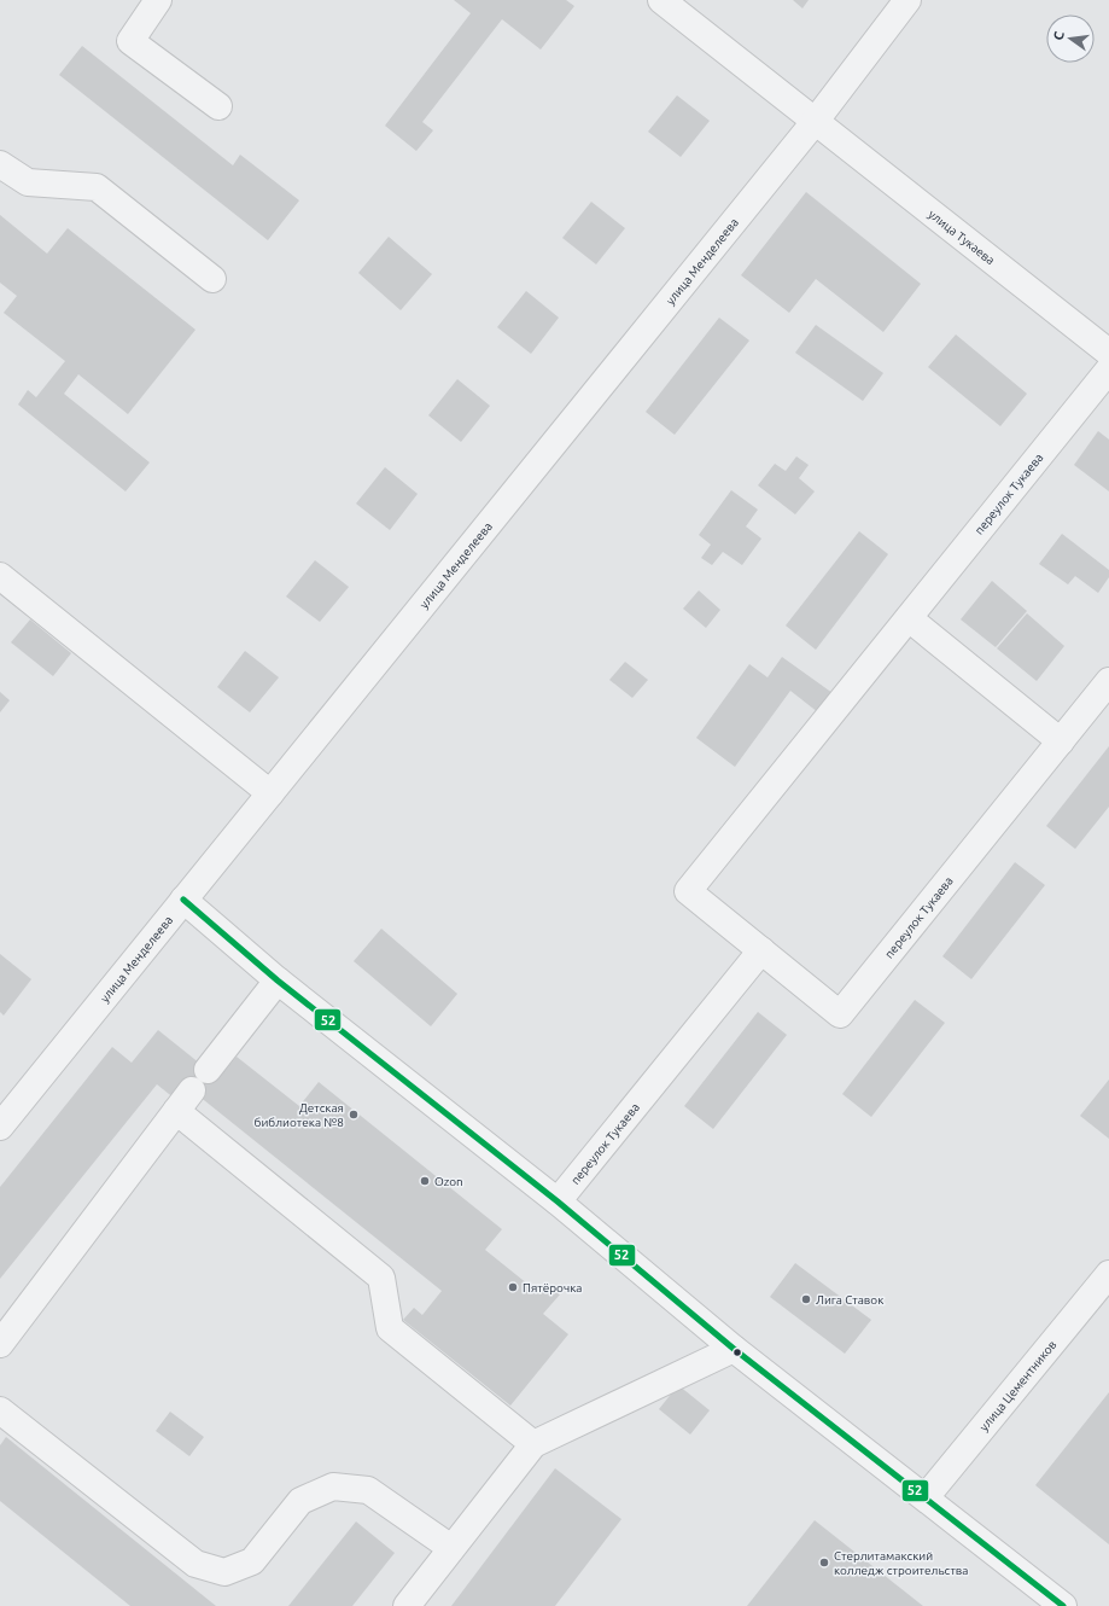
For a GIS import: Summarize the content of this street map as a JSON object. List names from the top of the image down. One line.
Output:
{"streets":{"street":["улица Тукаева","улица Менделеева","переулок Тукаева","улица Цементников"]},"crossings":[["улица Тукаева","улица Менделеева"]],"places":["Детская библиотека №8","Ozon","Пятёрочка","Лига Ставок","Стерлитамакский колледж строительства"],"lines":["transit line 52"],"north":"left"}
